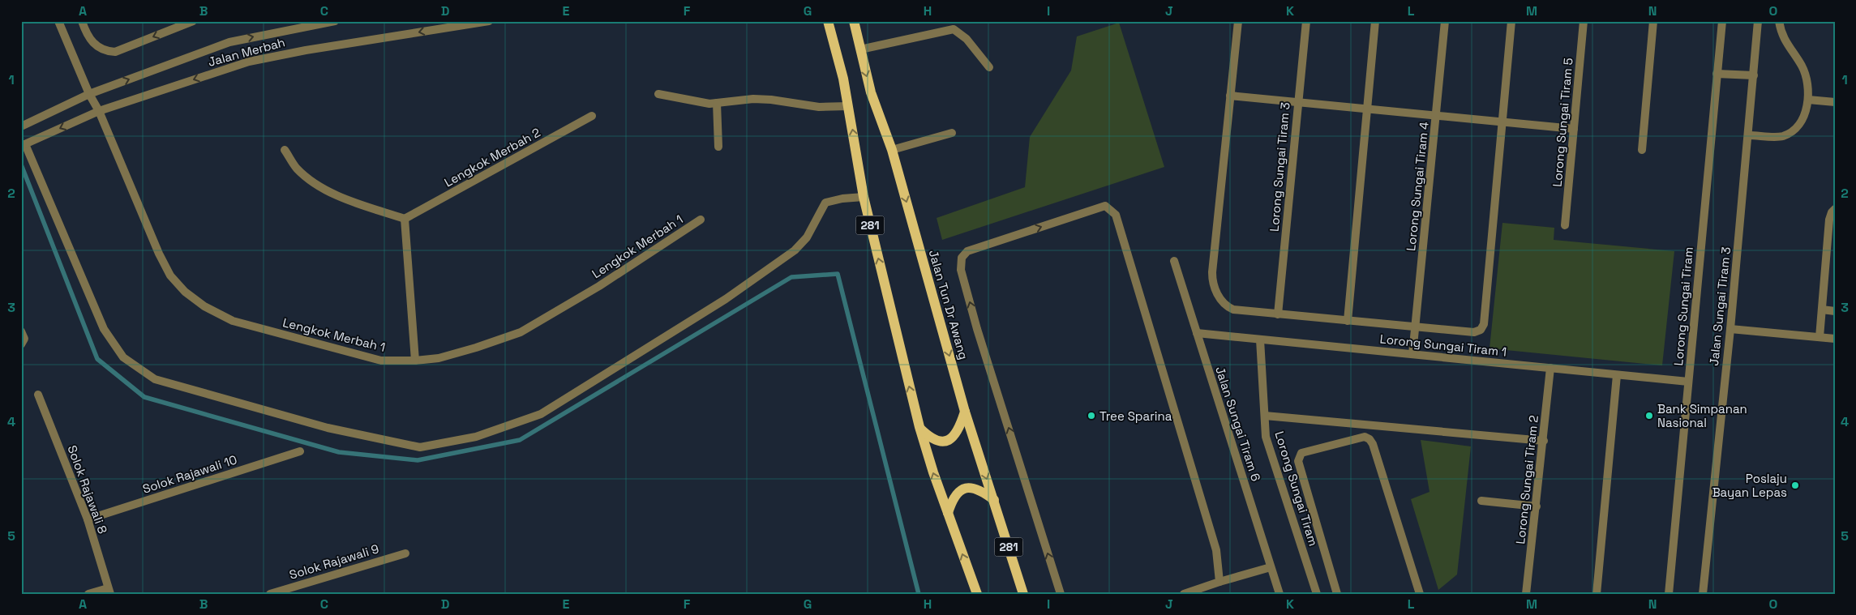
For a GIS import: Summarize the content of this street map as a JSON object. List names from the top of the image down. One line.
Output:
{"streets":{"main road":["281","Jalan Tun Dr Awang"],"street":["Jalan Merbah","Lorong Sungai Tiram 5","Lengkok Merbah 2","Lorong Sungai Tiram 3","Lorong Sungai Tiram 4","Lengkok Merbah 1","Lorong Sungai Tiram","Jalan Sungai Tiram 3","Lorong Sungai Tiram 1","Jalan Sungai Tiram 6","Solok Rajawali 10","Lorong Sungai Tiram 2","Solok Rajawali 8","Solok Rajawali 9"]},"crossings":[["Jalan Merbah","Lengkok Merbah 1"],["Lorong Sungai Tiram 4","Lorong Sungai Tiram 1"],["Lorong Sungai Tiram","Lorong Sungai Tiram 1"],["Lorong Sungai Tiram 1","Jalan Sungai Tiram 6"],["Lorong Sungai Tiram 1","Lorong Sungai Tiram 2"],["Solok Rajawali 10","Solok Rajawali 8"]],"places":["Tree Sparina","Bank Simpanan Nasional","Poslaju Bayan Lepas"],"grid":{"columns":["A","B","C","D","E","F","G","H","I","J","K","L","M","N","O"],"rows":["1","2","3","4","5"]}}
